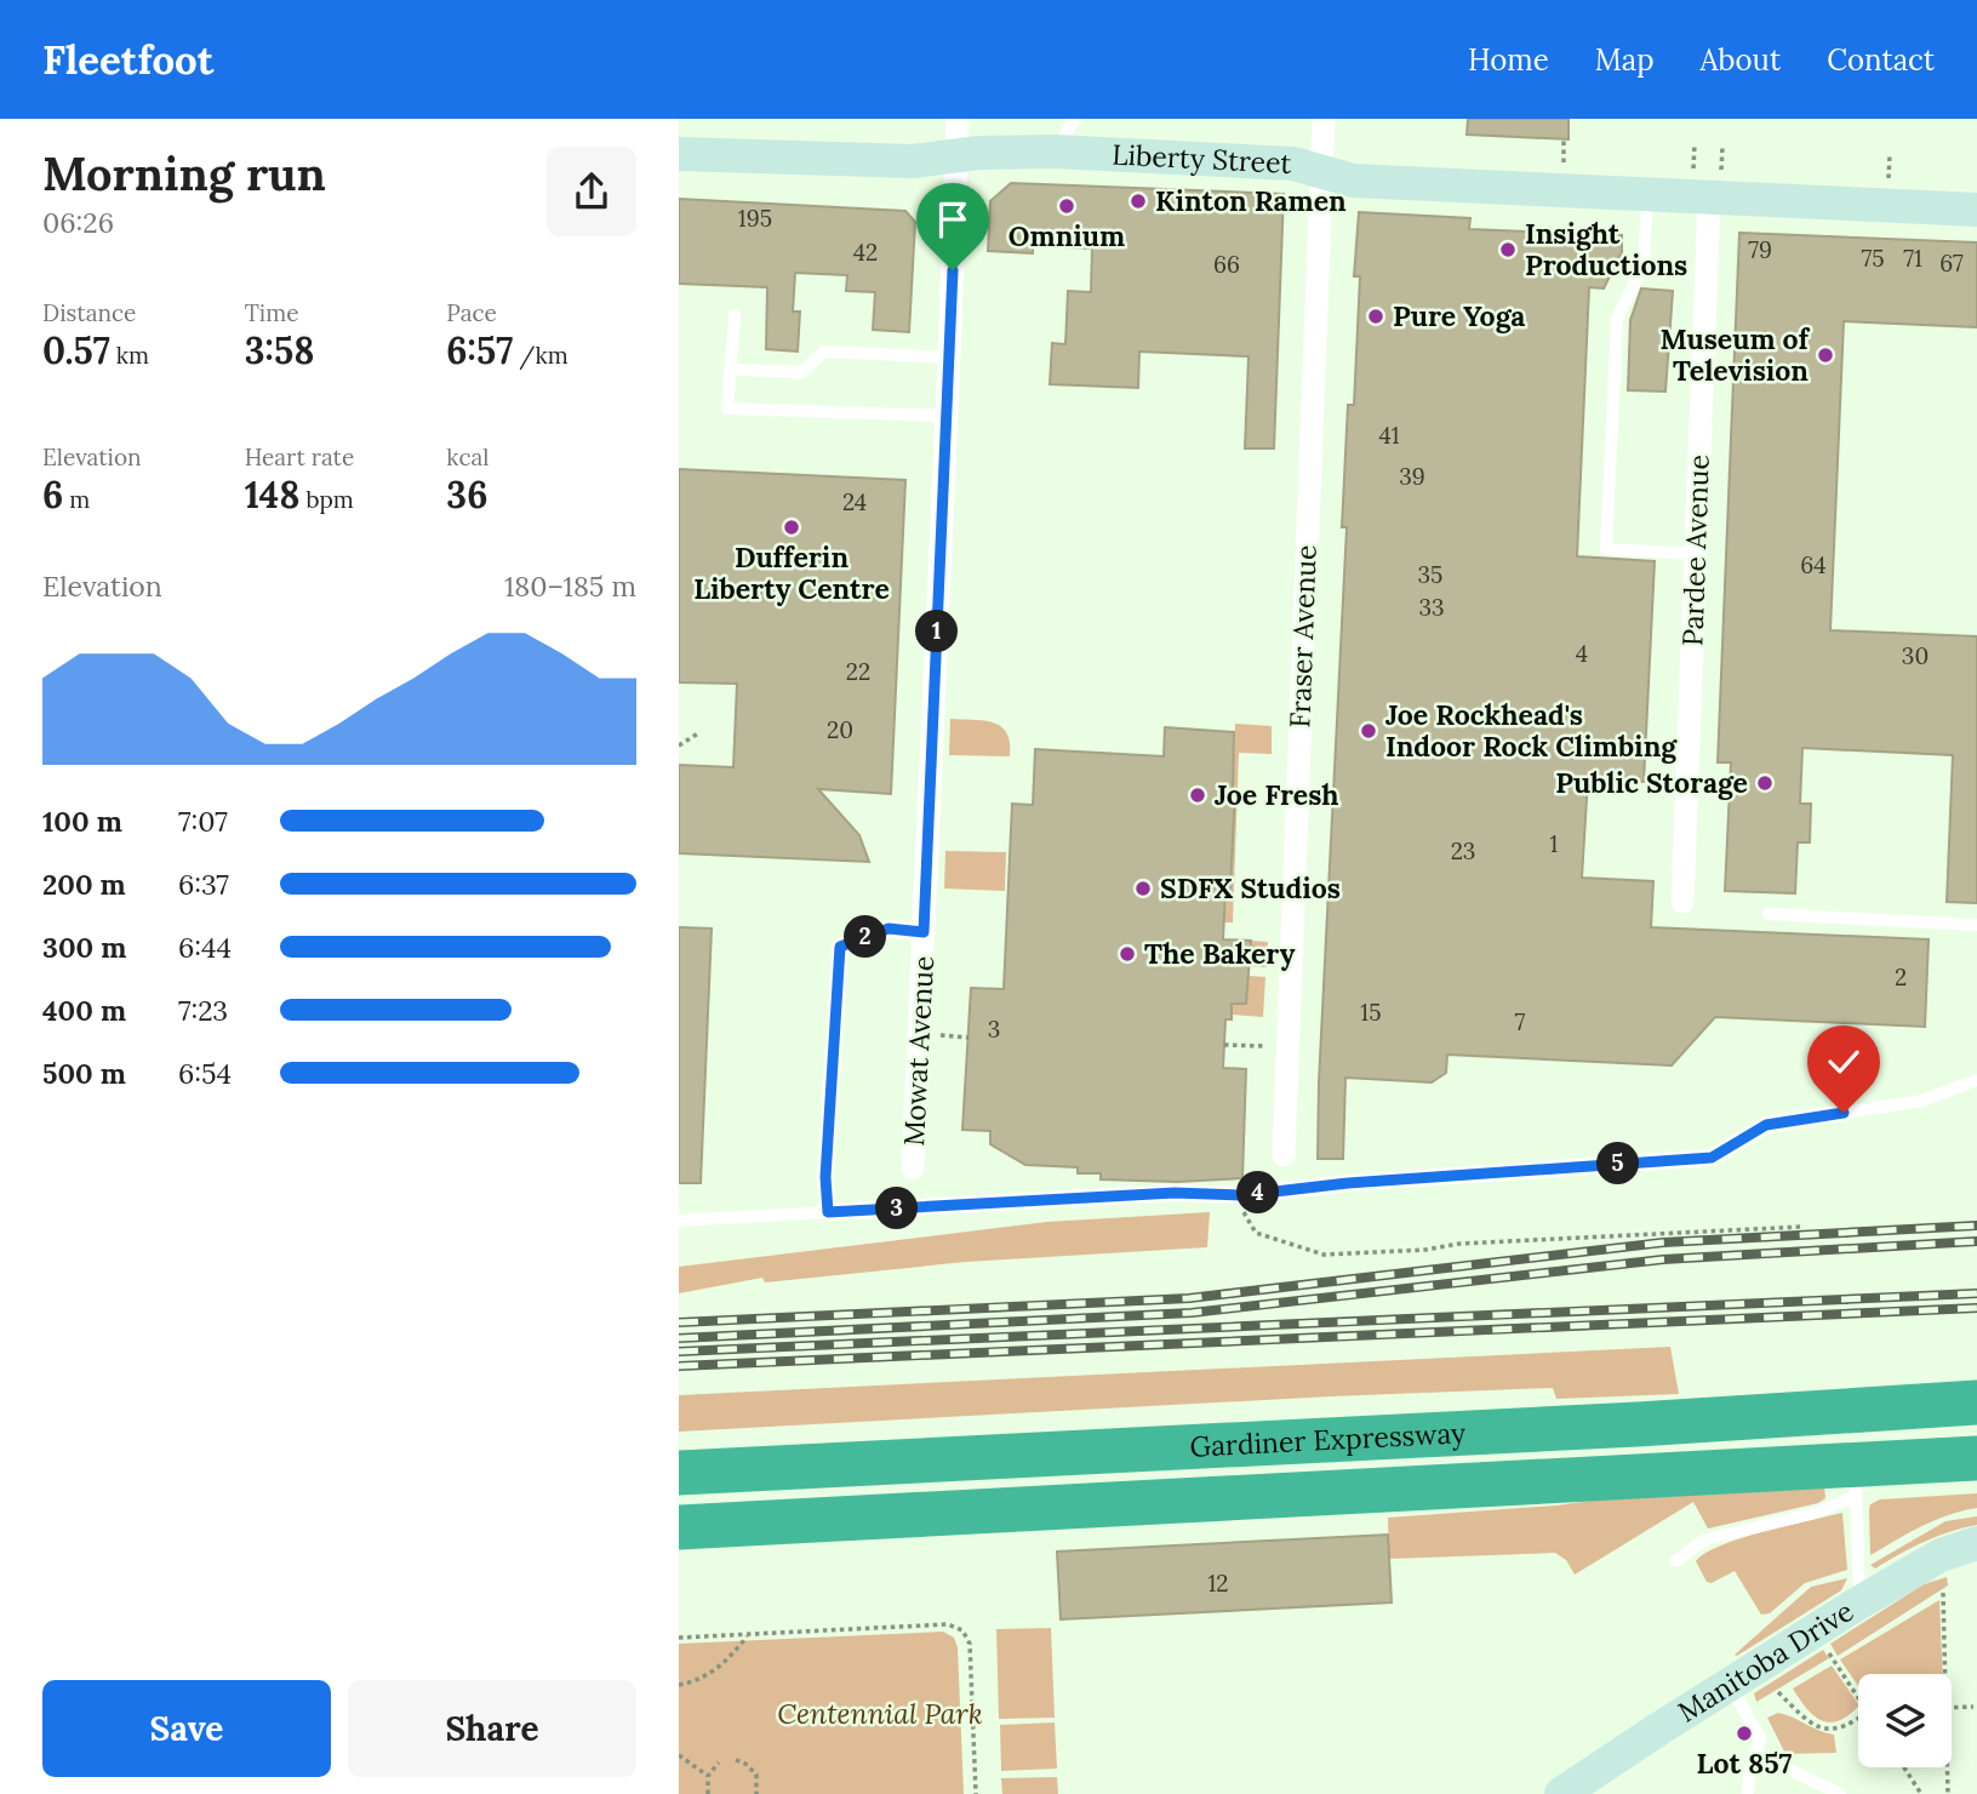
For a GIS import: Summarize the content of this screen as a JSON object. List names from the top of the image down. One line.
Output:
{"streets":{"highway":["Gardiner Expressway"],"street":["Liberty Street","Pardee Avenue","Fraser Avenue","Mowat Avenue","Manitoba Drive"]},"crossings":[["Liberty Street","Pardee Avenue"],["Liberty Street","Fraser Avenue"],["Liberty Street","Mowat Avenue"]],"parks":["Centennial Park"],"places":["Kinton Ramen","Omnium","Insight Productions","Pure Yoga","Museum of Television","Dufferin Liberty Centre","Joe Rockhead's Indoor Rock Climbing","Public Storage","Joe Fresh","SDFX Studios","The Bakery","Lot 857"],"house_numbers":["195","79","42","75","71","67","66","41","39","24","64","35","33","4","30","22","20","1","23","2","15","7","3","12"],"page":{"header":"Fleetfoot","nav":["Home","Map","About","Contact"],"heading":["Morning run","06:26"],"stats":[["Distance","0.57 km"],["Time","3:58"],["Pace","6:57 /km"],["Elevation","6 m"],["Heart rate","148 bpm"],["kcal","36"]],"chart":["Elevation","180–185 m"],"pins":["1","2","5","4","3"],"list":[{"name":"100 m","note":"7:07"},{"name":"200 m","note":"6:37"},{"name":"300 m","note":"6:44"},{"name":"400 m","note":"7:23"},{"name":"500 m","note":"6:54"}],"buttons":["Save","Share"]}}
